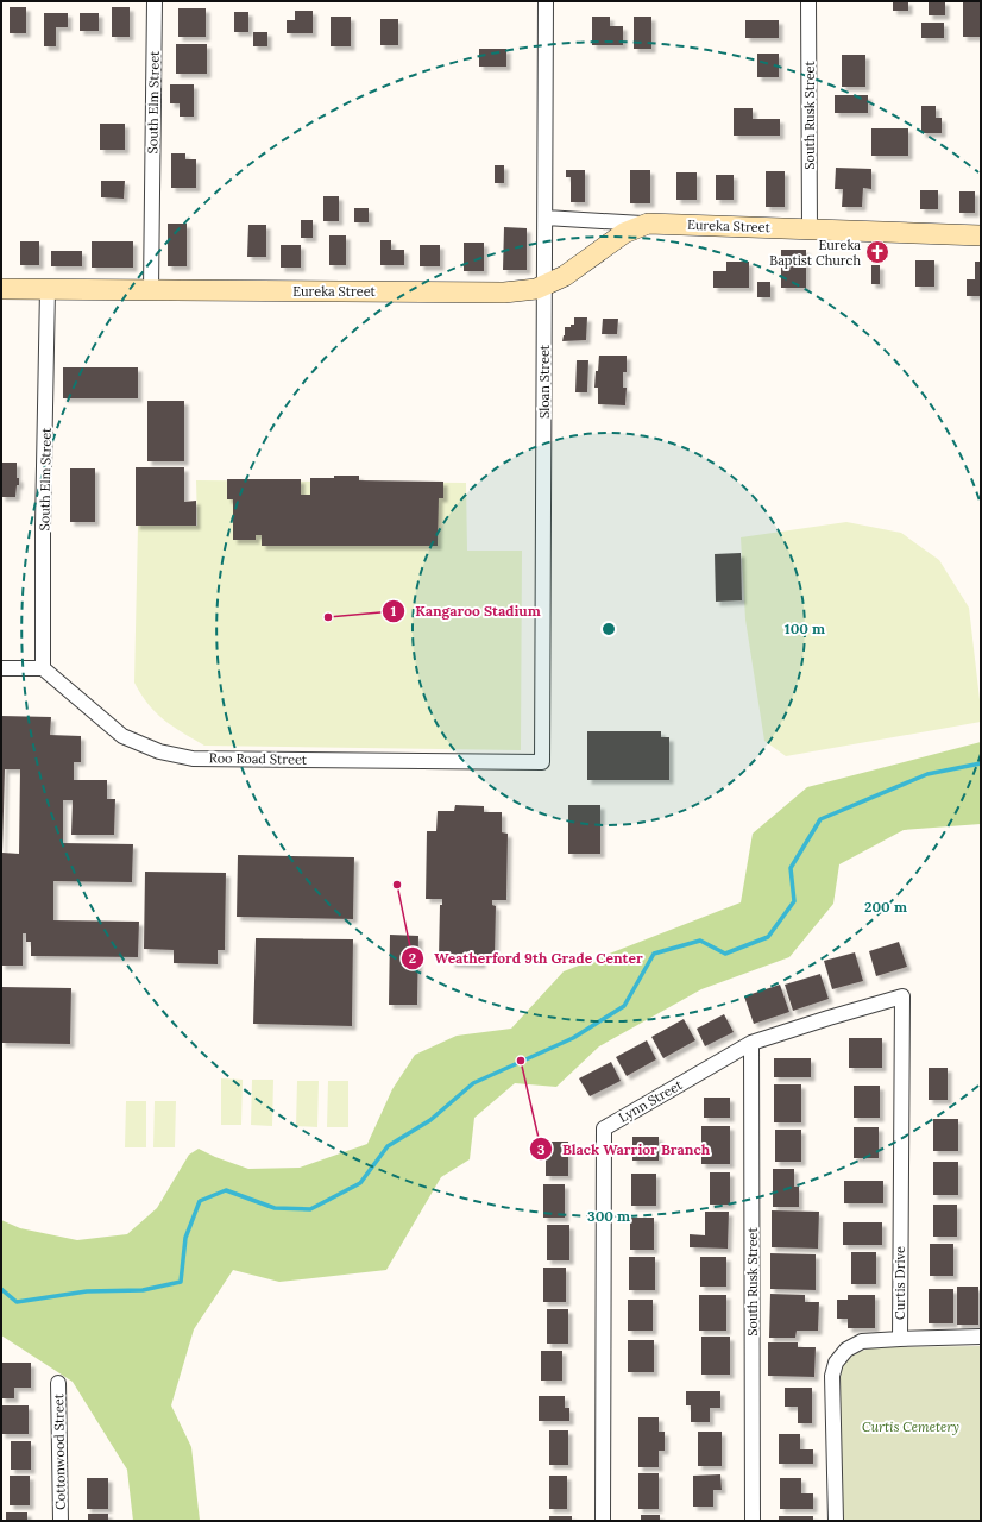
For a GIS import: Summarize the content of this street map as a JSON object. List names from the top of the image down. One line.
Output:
{"streets":{"street":["South Elm Street","South Rusk Street","Eureka Street","Sloan Street","Roo Road Street","Lynn Street","Curtis Drive","Cottonwood Street"]},"crossings":[["South Elm Street","Eureka Street"],["South Elm Street","Roo Road Street"],["South Rusk Street","Eureka Street"],["South Rusk Street","Lynn Street"],["Eureka Street","Sloan Street"],["Sloan Street","Roo Road Street"],["Lynn Street","Curtis Drive"]],"parks":["Curtis Cemetery"],"places":{"church":["Eureka Baptist Church"],"other":["Kangaroo Stadium","Weatherford 9th Grade Center","Black Warrior Branch"]},"rings":["100 m","200 m","300 m"]}
